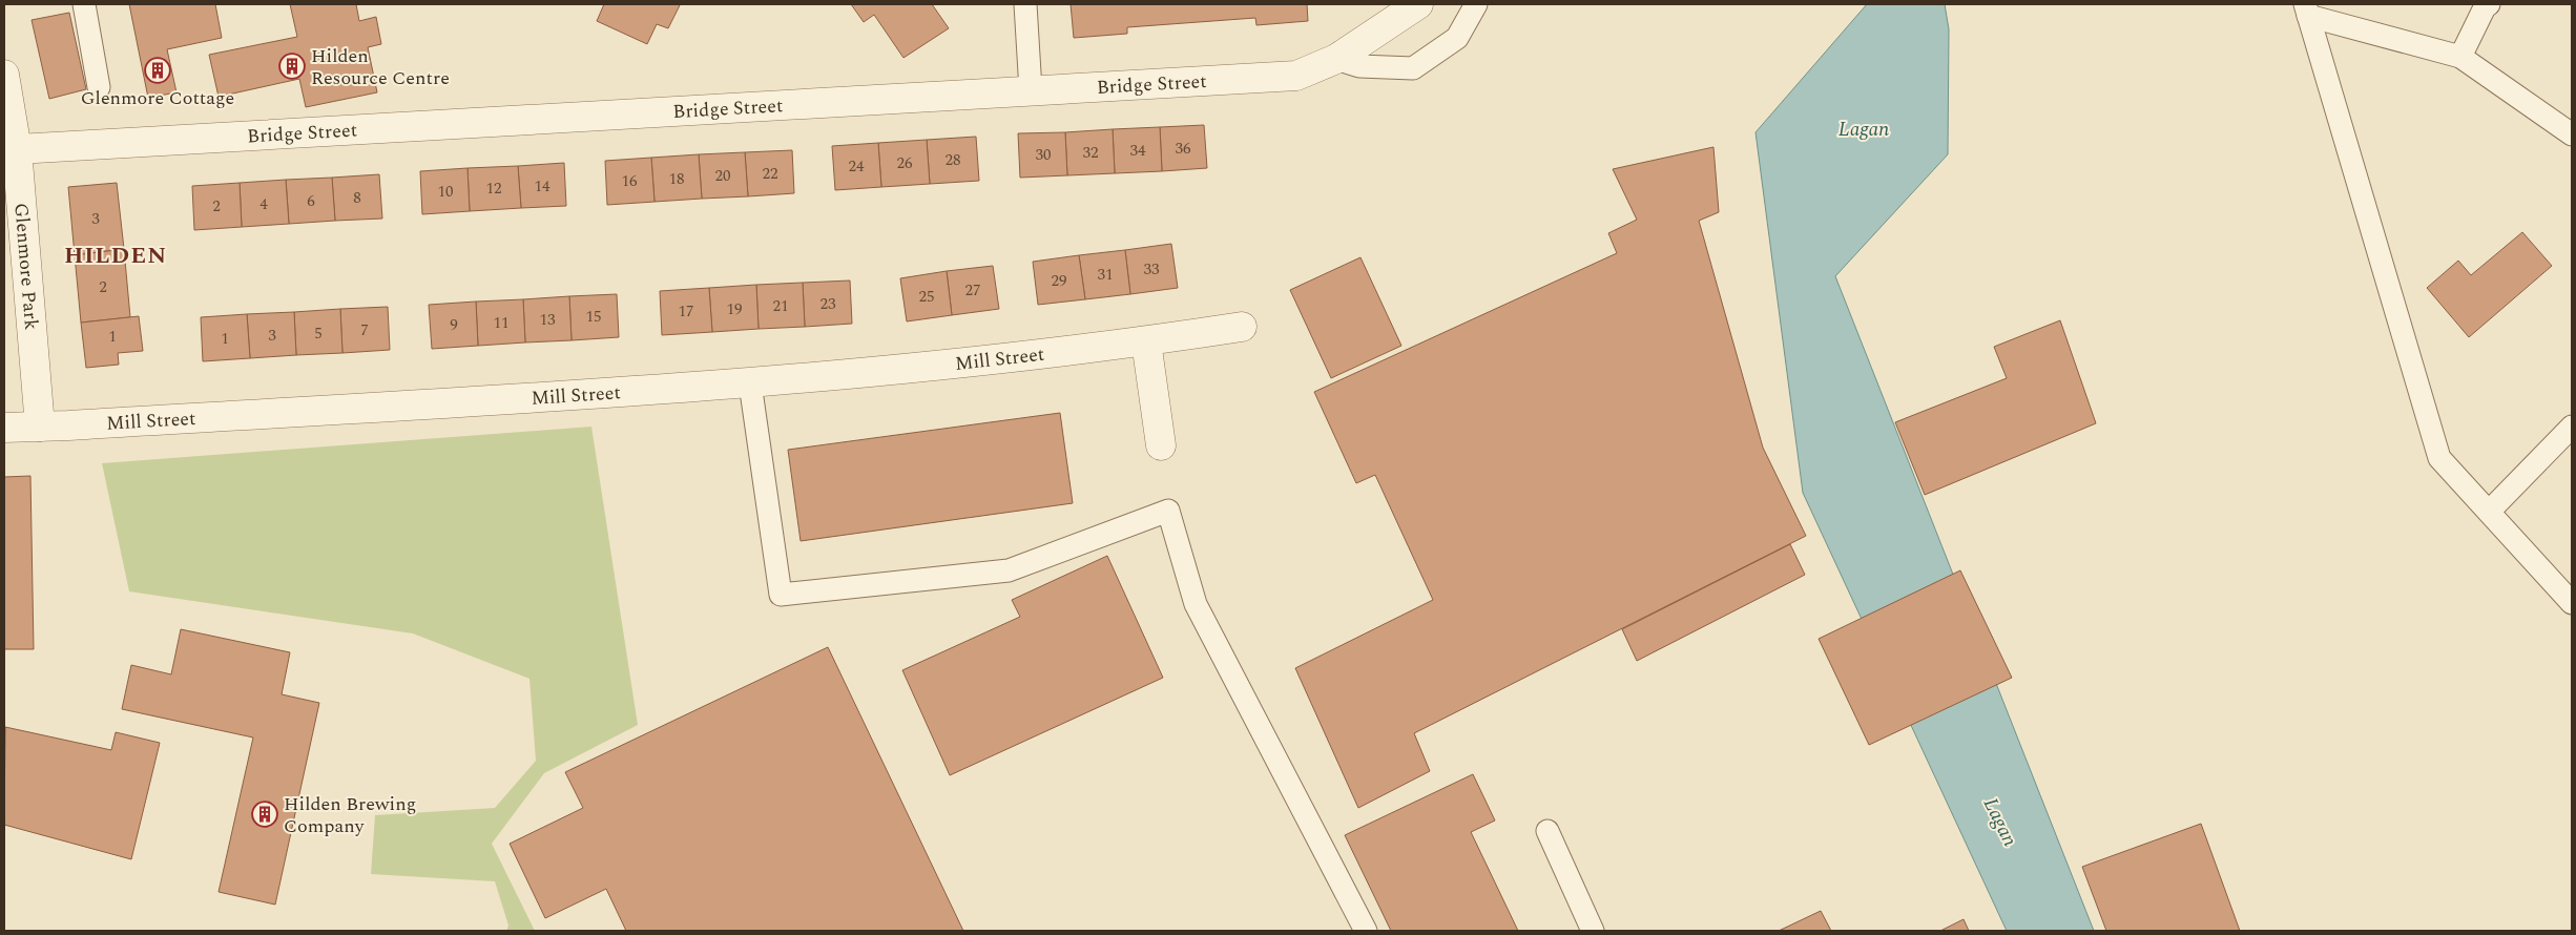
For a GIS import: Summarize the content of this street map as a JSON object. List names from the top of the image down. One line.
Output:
{"streets":{"street":["Bridge Street","Glenmore Park","Mill Street"]},"crossings":[["Bridge Street","Glenmore Park"],["Glenmore Park","Mill Street"]],"districts":["HILDEN"],"water":["Lagan"],"places":{"building":["Hilden Resource Centre","Glenmore Cottage","Hilden Brewing Company"]},"house_numbers":["36","34","32","30","28","26","24","22","20","18","16","14","12","10","8","6","4","2","3","33","31","29","2","27","25","23","21","19","17","15","13","11","9","7","5","3","1","1"]}
